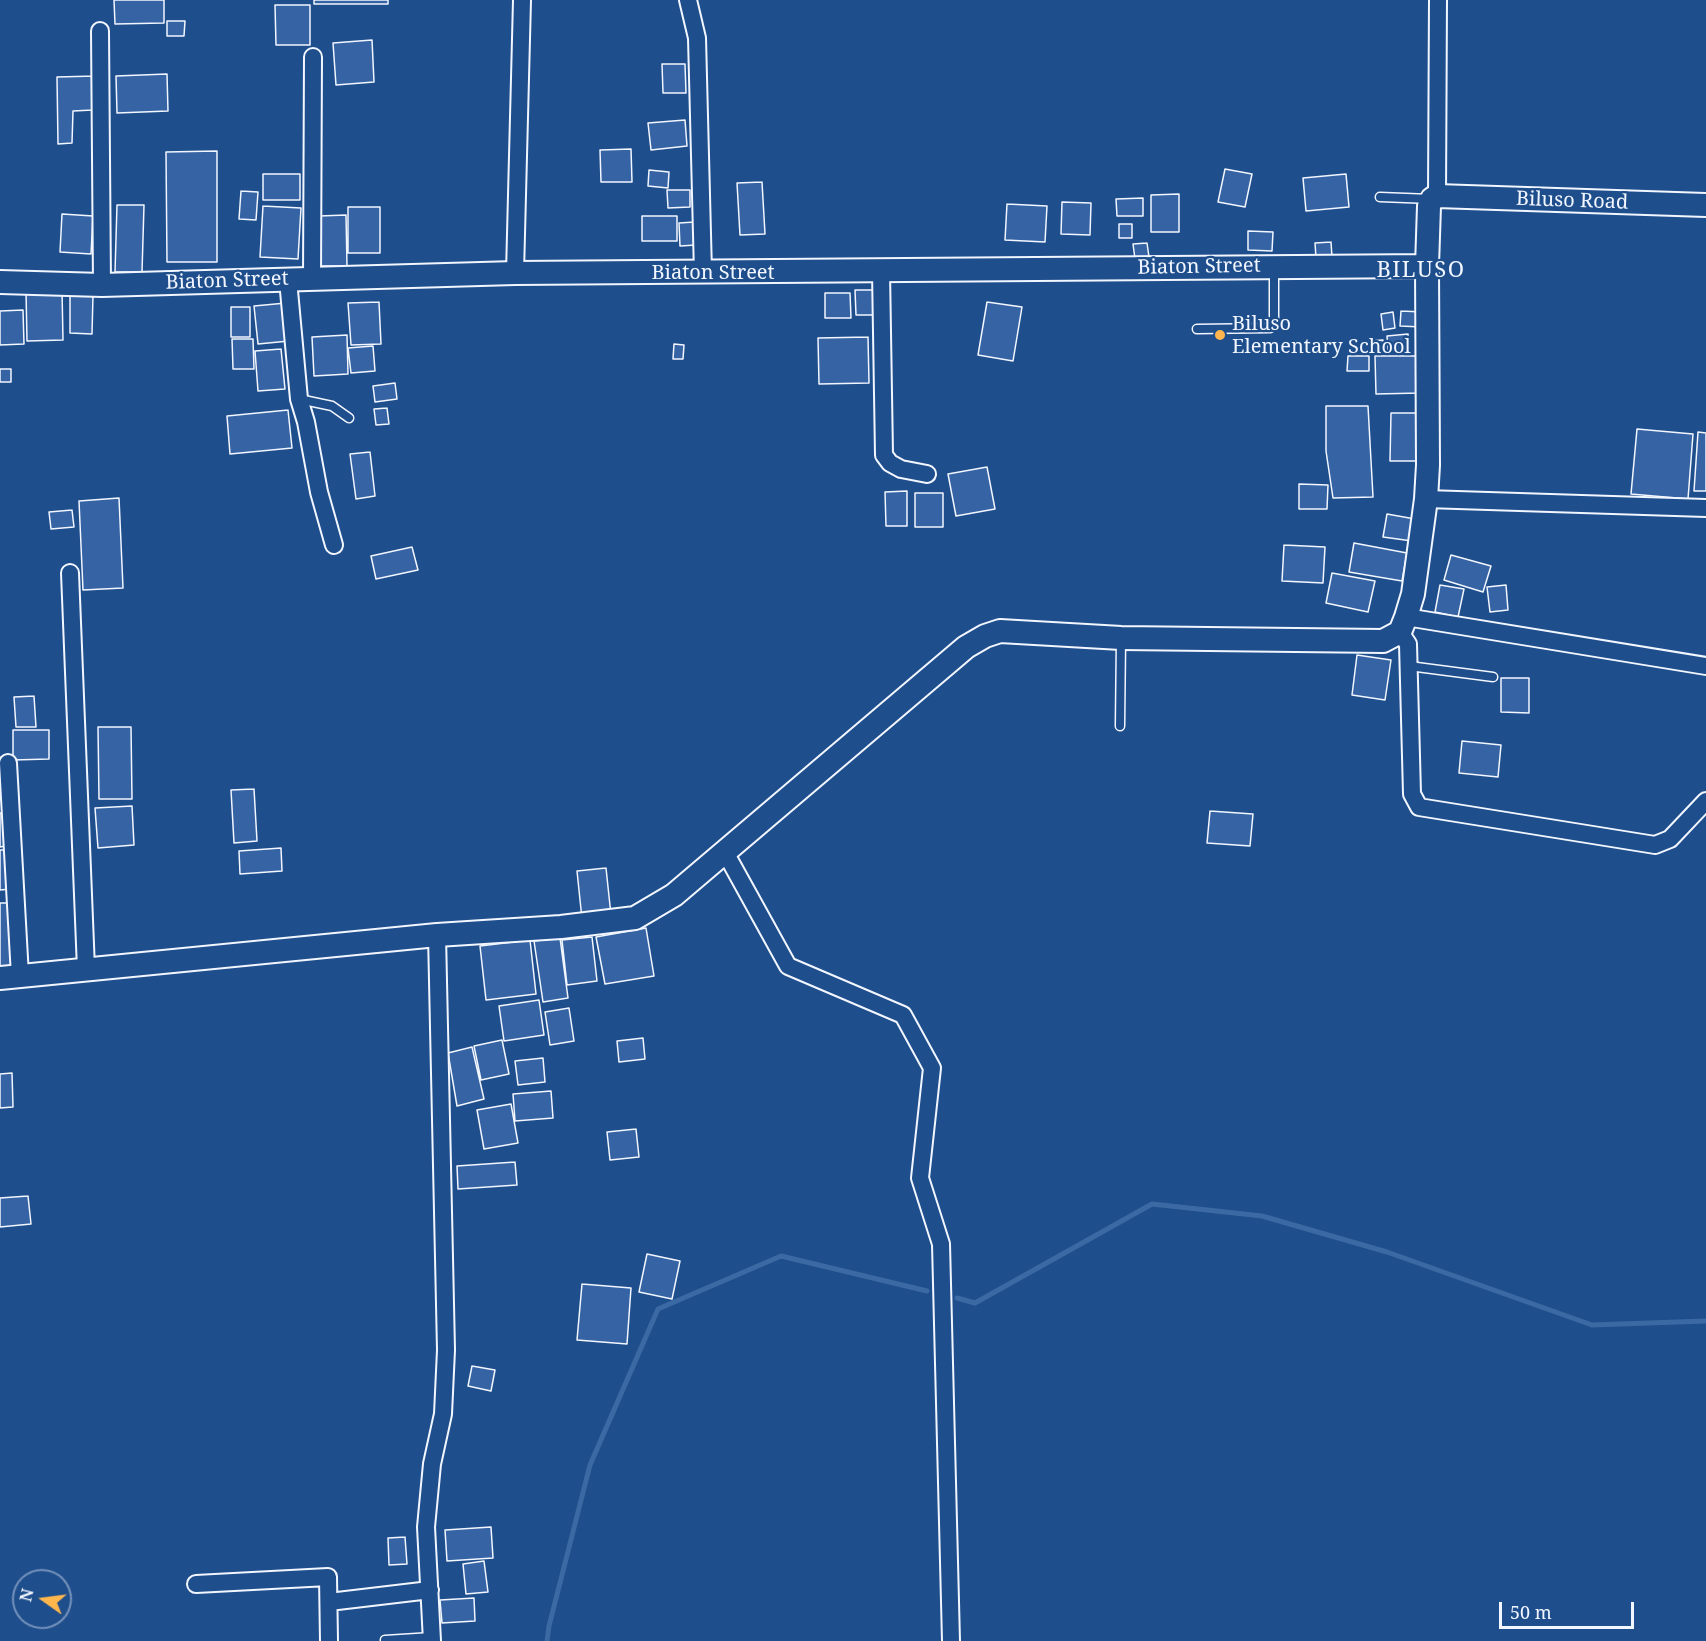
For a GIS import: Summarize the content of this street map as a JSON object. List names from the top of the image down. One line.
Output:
{"streets":{"street":["Biluso Road","Biaton Street"]},"districts":["BILUSO"],"places":["Biluso Elementary School"],"scale_bar":"50 m","north":"left"}
